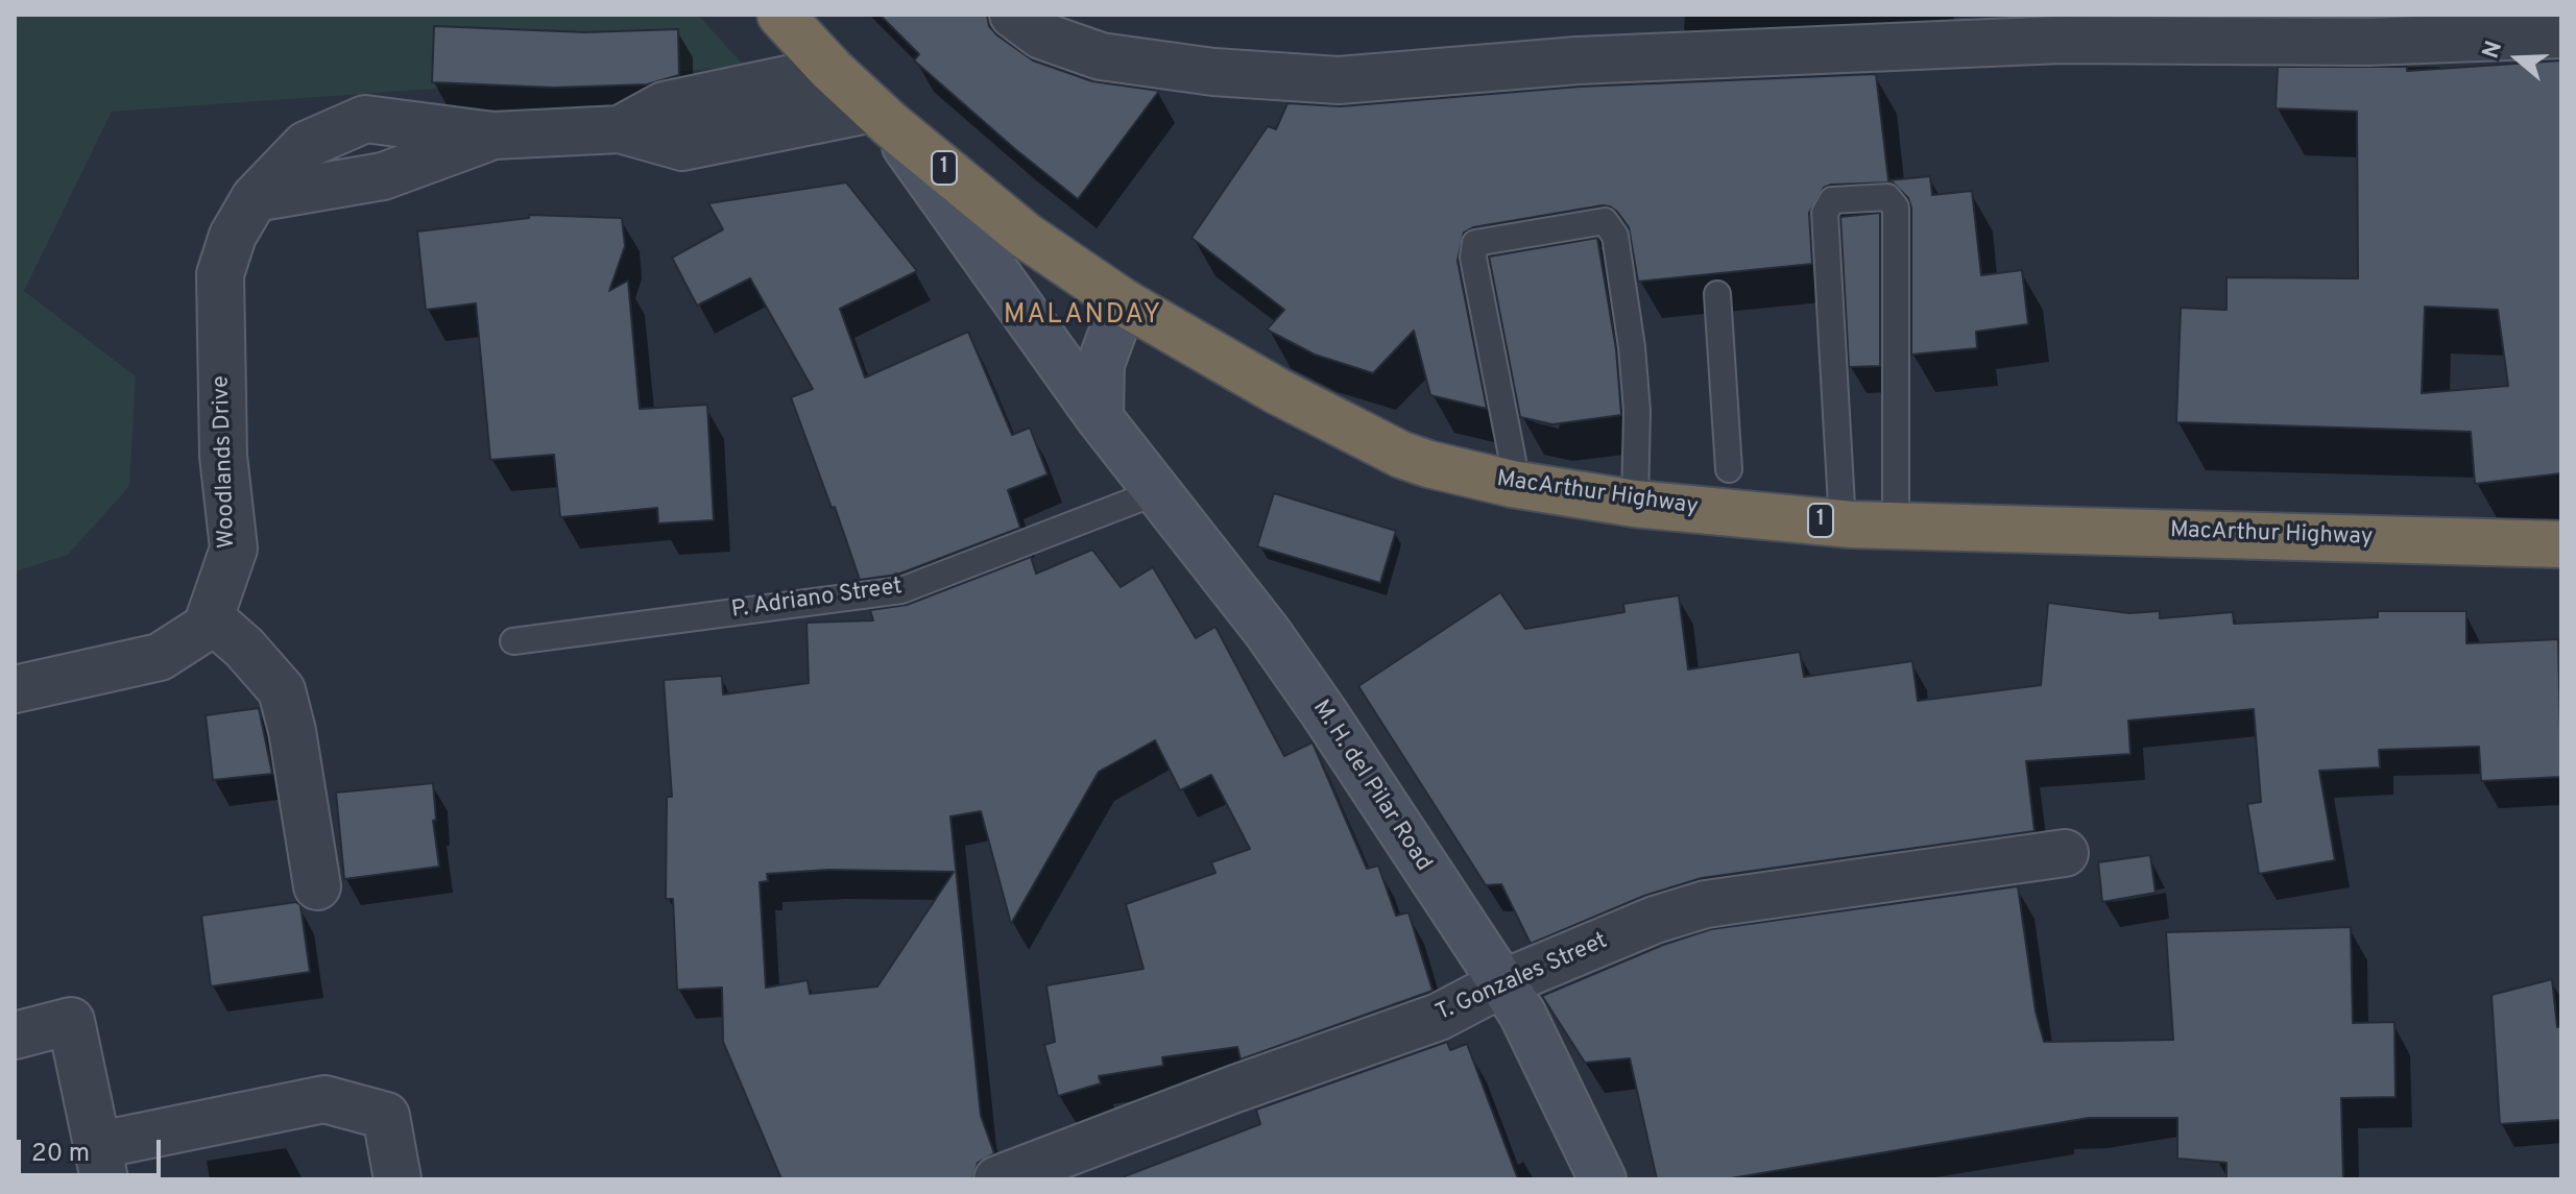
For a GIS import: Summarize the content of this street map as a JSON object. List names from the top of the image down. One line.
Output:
{"streets":{"highway":["1","MacArthur Highway"],"main road":["M. H. del Pilar Road"],"street":["Woodlands Drive","T. Gonzales Street"],"lane":["P. Adriano Street"]},"crossings":[["Woodlands Drive","MacArthur Highway"],["Woodlands Drive","M. H. del Pilar Road"],["MacArthur Highway","M. H. del Pilar Road"],["P. Adriano Street","M. H. del Pilar Road"],["M. H. del Pilar Road","T. Gonzales Street"]],"districts":["MALANDAY"],"scale_bar":"20 m","north":"left"}
